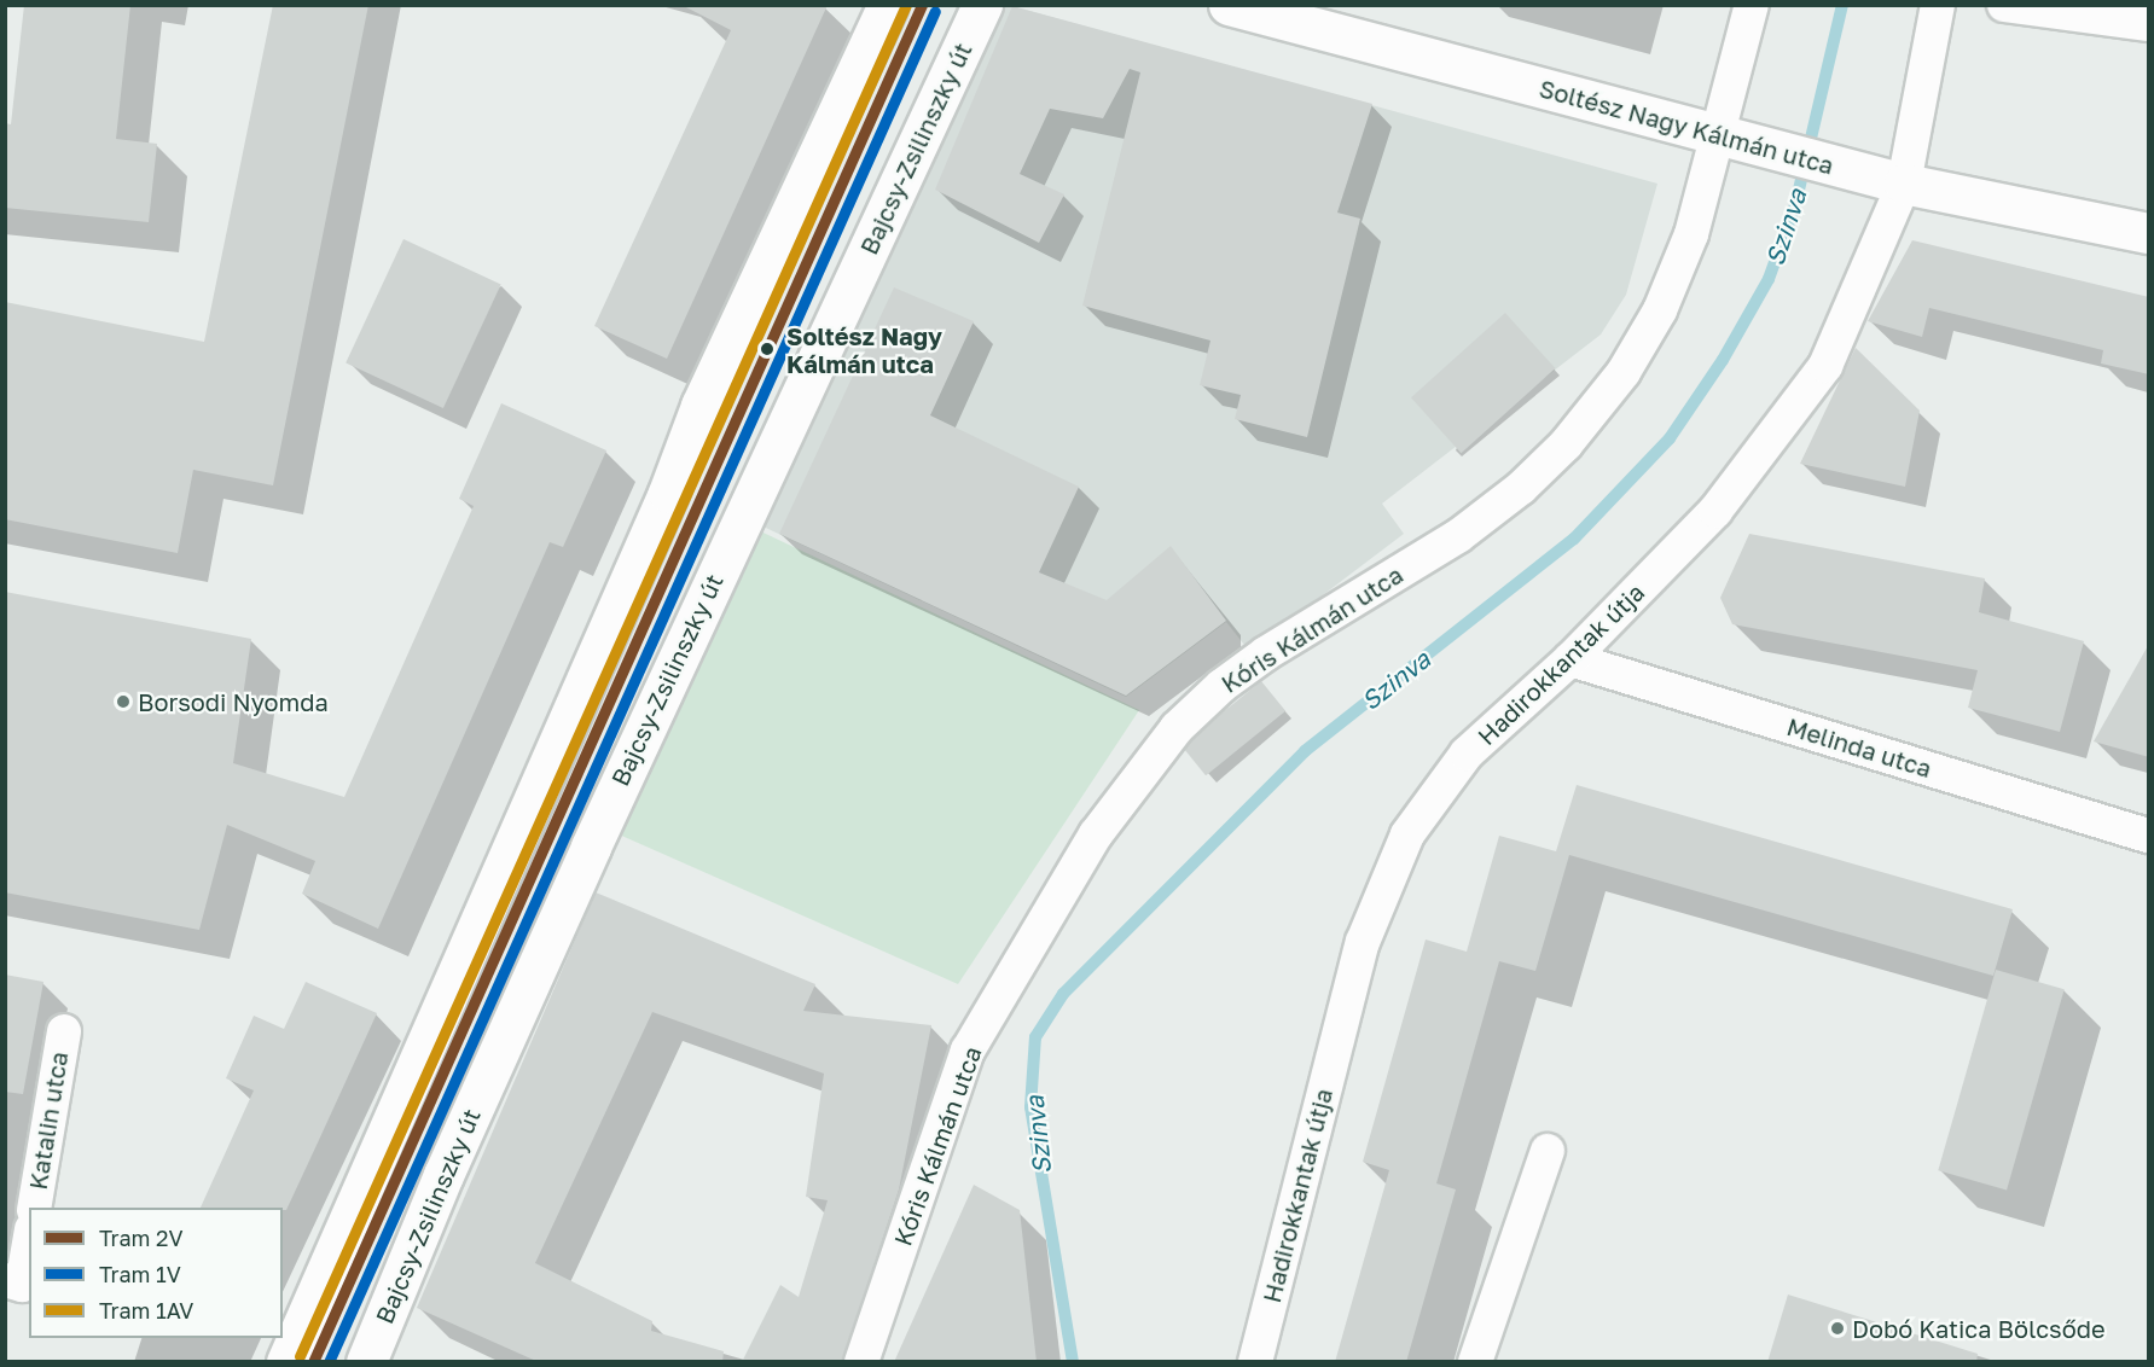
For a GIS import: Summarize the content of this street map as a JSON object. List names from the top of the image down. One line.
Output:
{"streets":{"street":["Soltész Nagy Kálmán utca","Bajcsy-Zsilinszky út","Kóris Kálmán utca","Hadirokkantak útja","Melinda utca","Katalin utca"]},"crossings":[["Soltész Nagy Kálmán utca","Kóris Kálmán utca"],["Soltész Nagy Kálmán utca","Hadirokkantak útja"],["Hadirokkantak útja","Melinda utca"]],"water":["Szinva"],"places":["Soltész Nagy Kálmán utca","Borsodi Nyomda","Dobó Katica Bölcsőde"],"lines":["tram line 2V","tram line 1AV","tram line 1V"],"legend":["Tram 2V","Tram 1V","Tram 1AV"]}
